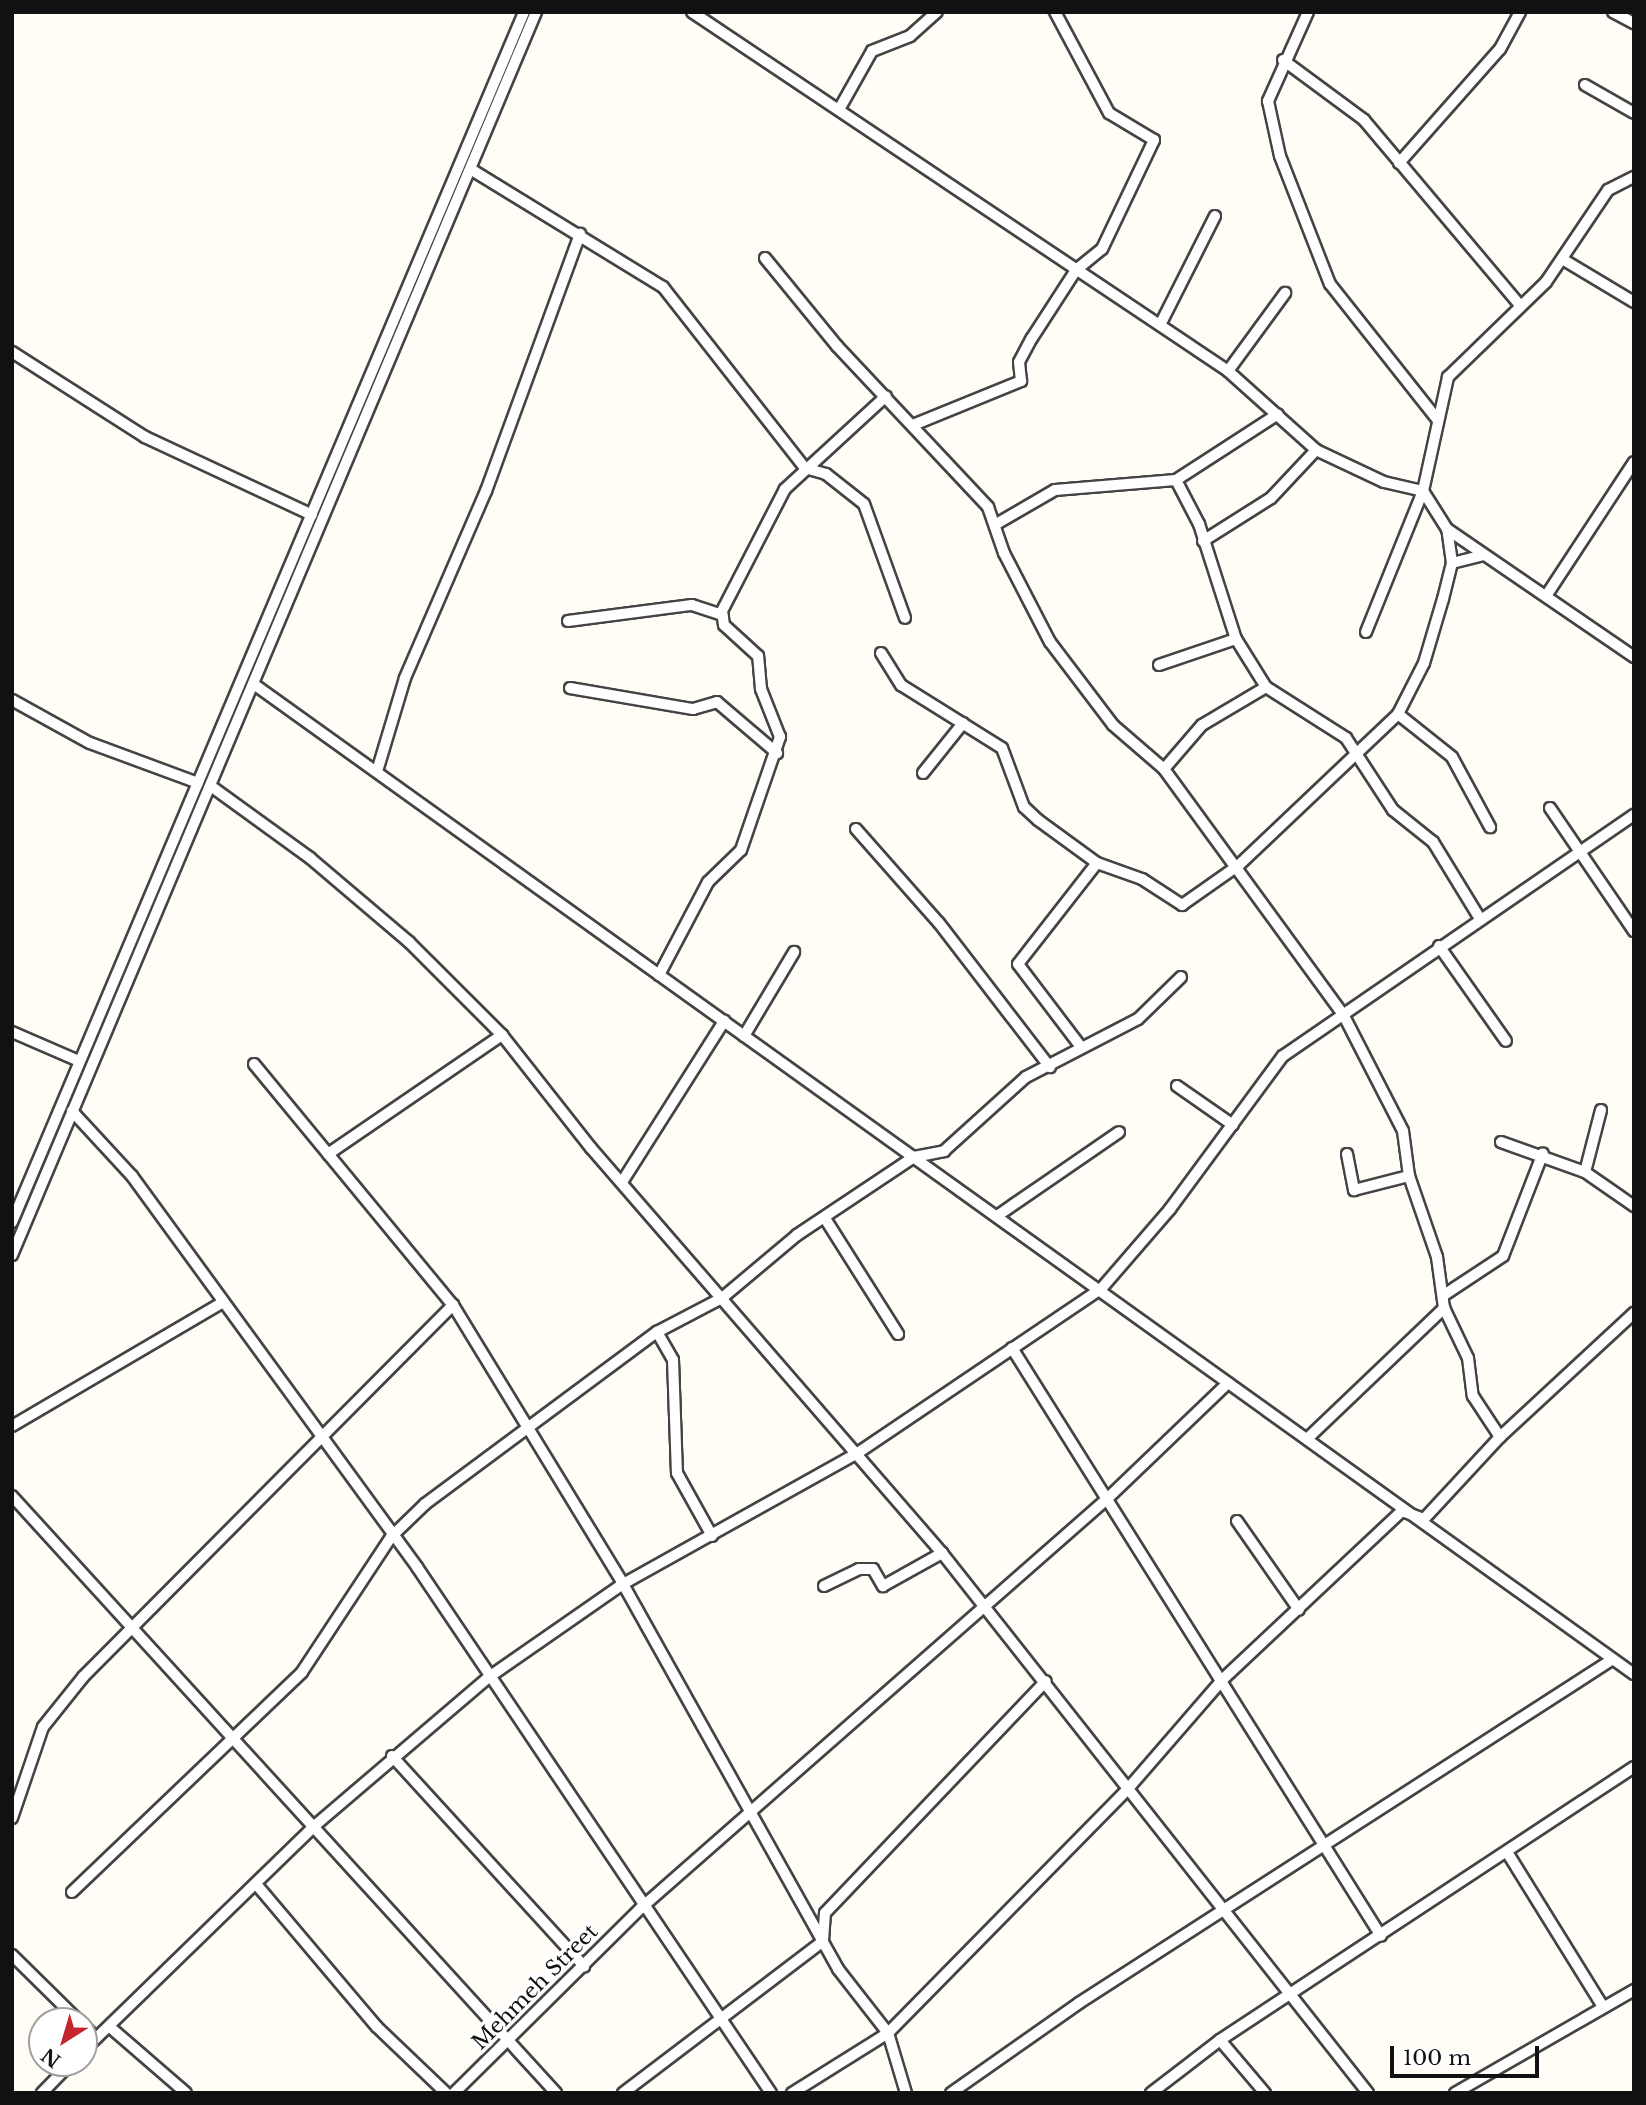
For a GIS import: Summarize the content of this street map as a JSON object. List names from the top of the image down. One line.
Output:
{"streets":{"street":["Mehmeh Street"]},"scale_bar":"100 m","north":"bottom left"}
